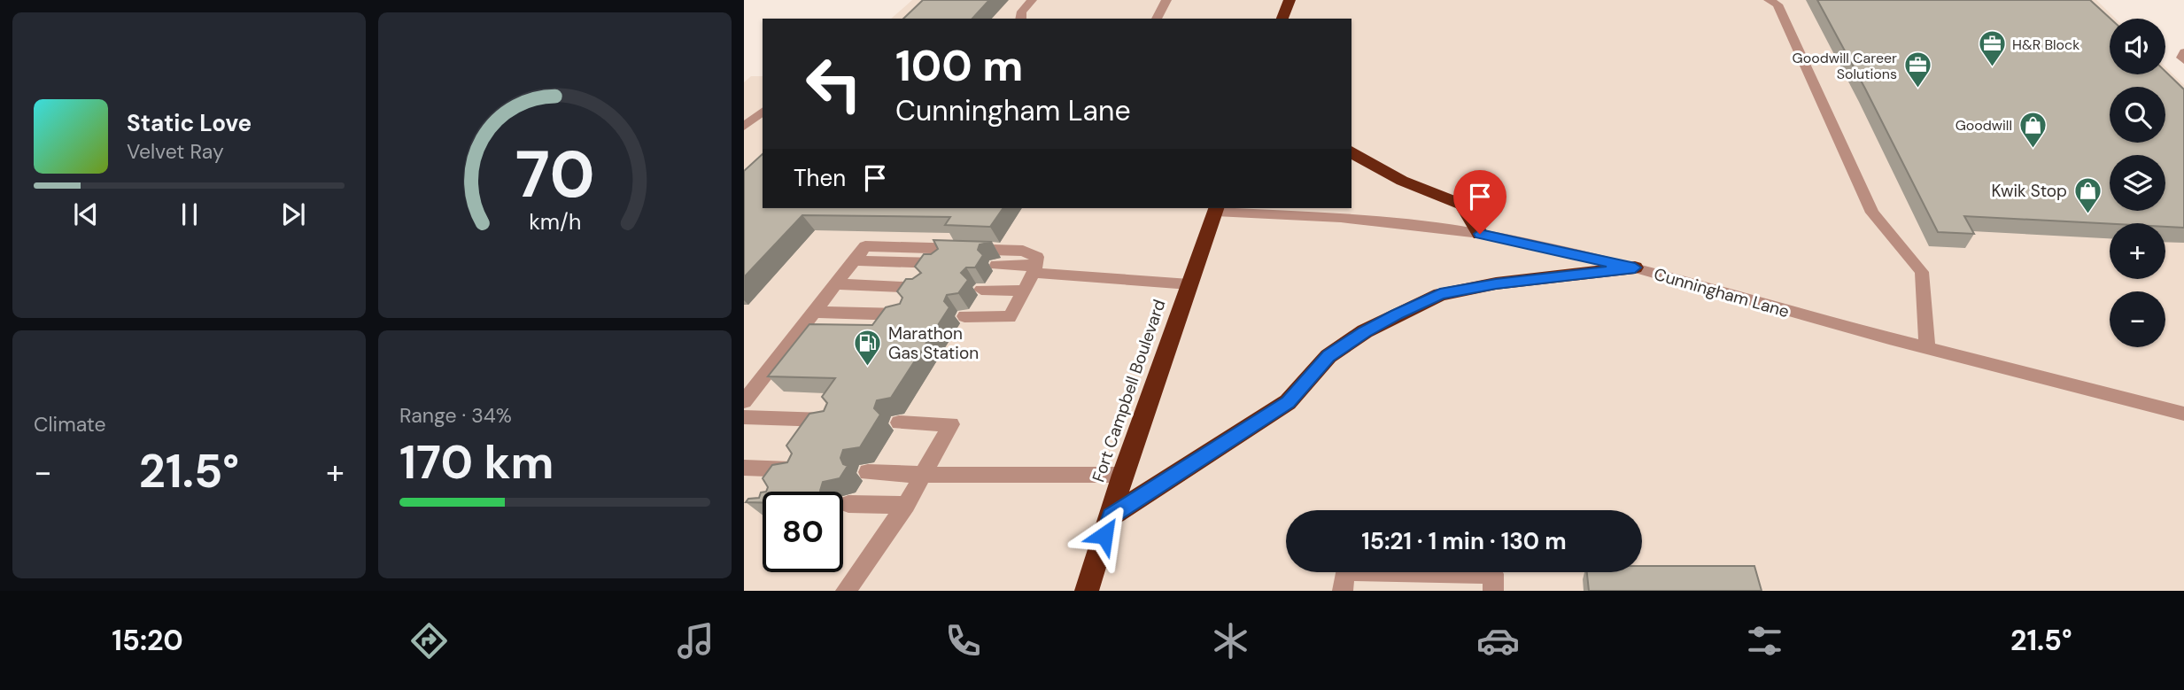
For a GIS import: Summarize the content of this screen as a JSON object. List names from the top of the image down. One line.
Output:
{"streets":{"highway":["Fort Campbell Boulevard"],"street":["Cunningham Lane"]},"crossings":[["Cunningham Lane","Fort Campbell Boulevard"]],"places":{"office":["H&R Block","Goodwill Career Solutions"],"shop":["Goodwill","Kwik Stop"],"fuel station":["Marathon Gas Station"]},"page":{"map_buttons":["+","−"],"turn":["100 m","Cunningham Lane"],"song":["Static Love","Velvet Ray"],"then":"Then","tile":["Climate",["Range · 34%","170 km"]],"heat":["−","21.5°","+"],"limit":"80","trip":"15:21 · 1 min · 130 m","tabs":["15:20","21.5°"],"gauge":["70","km/h"]}}
